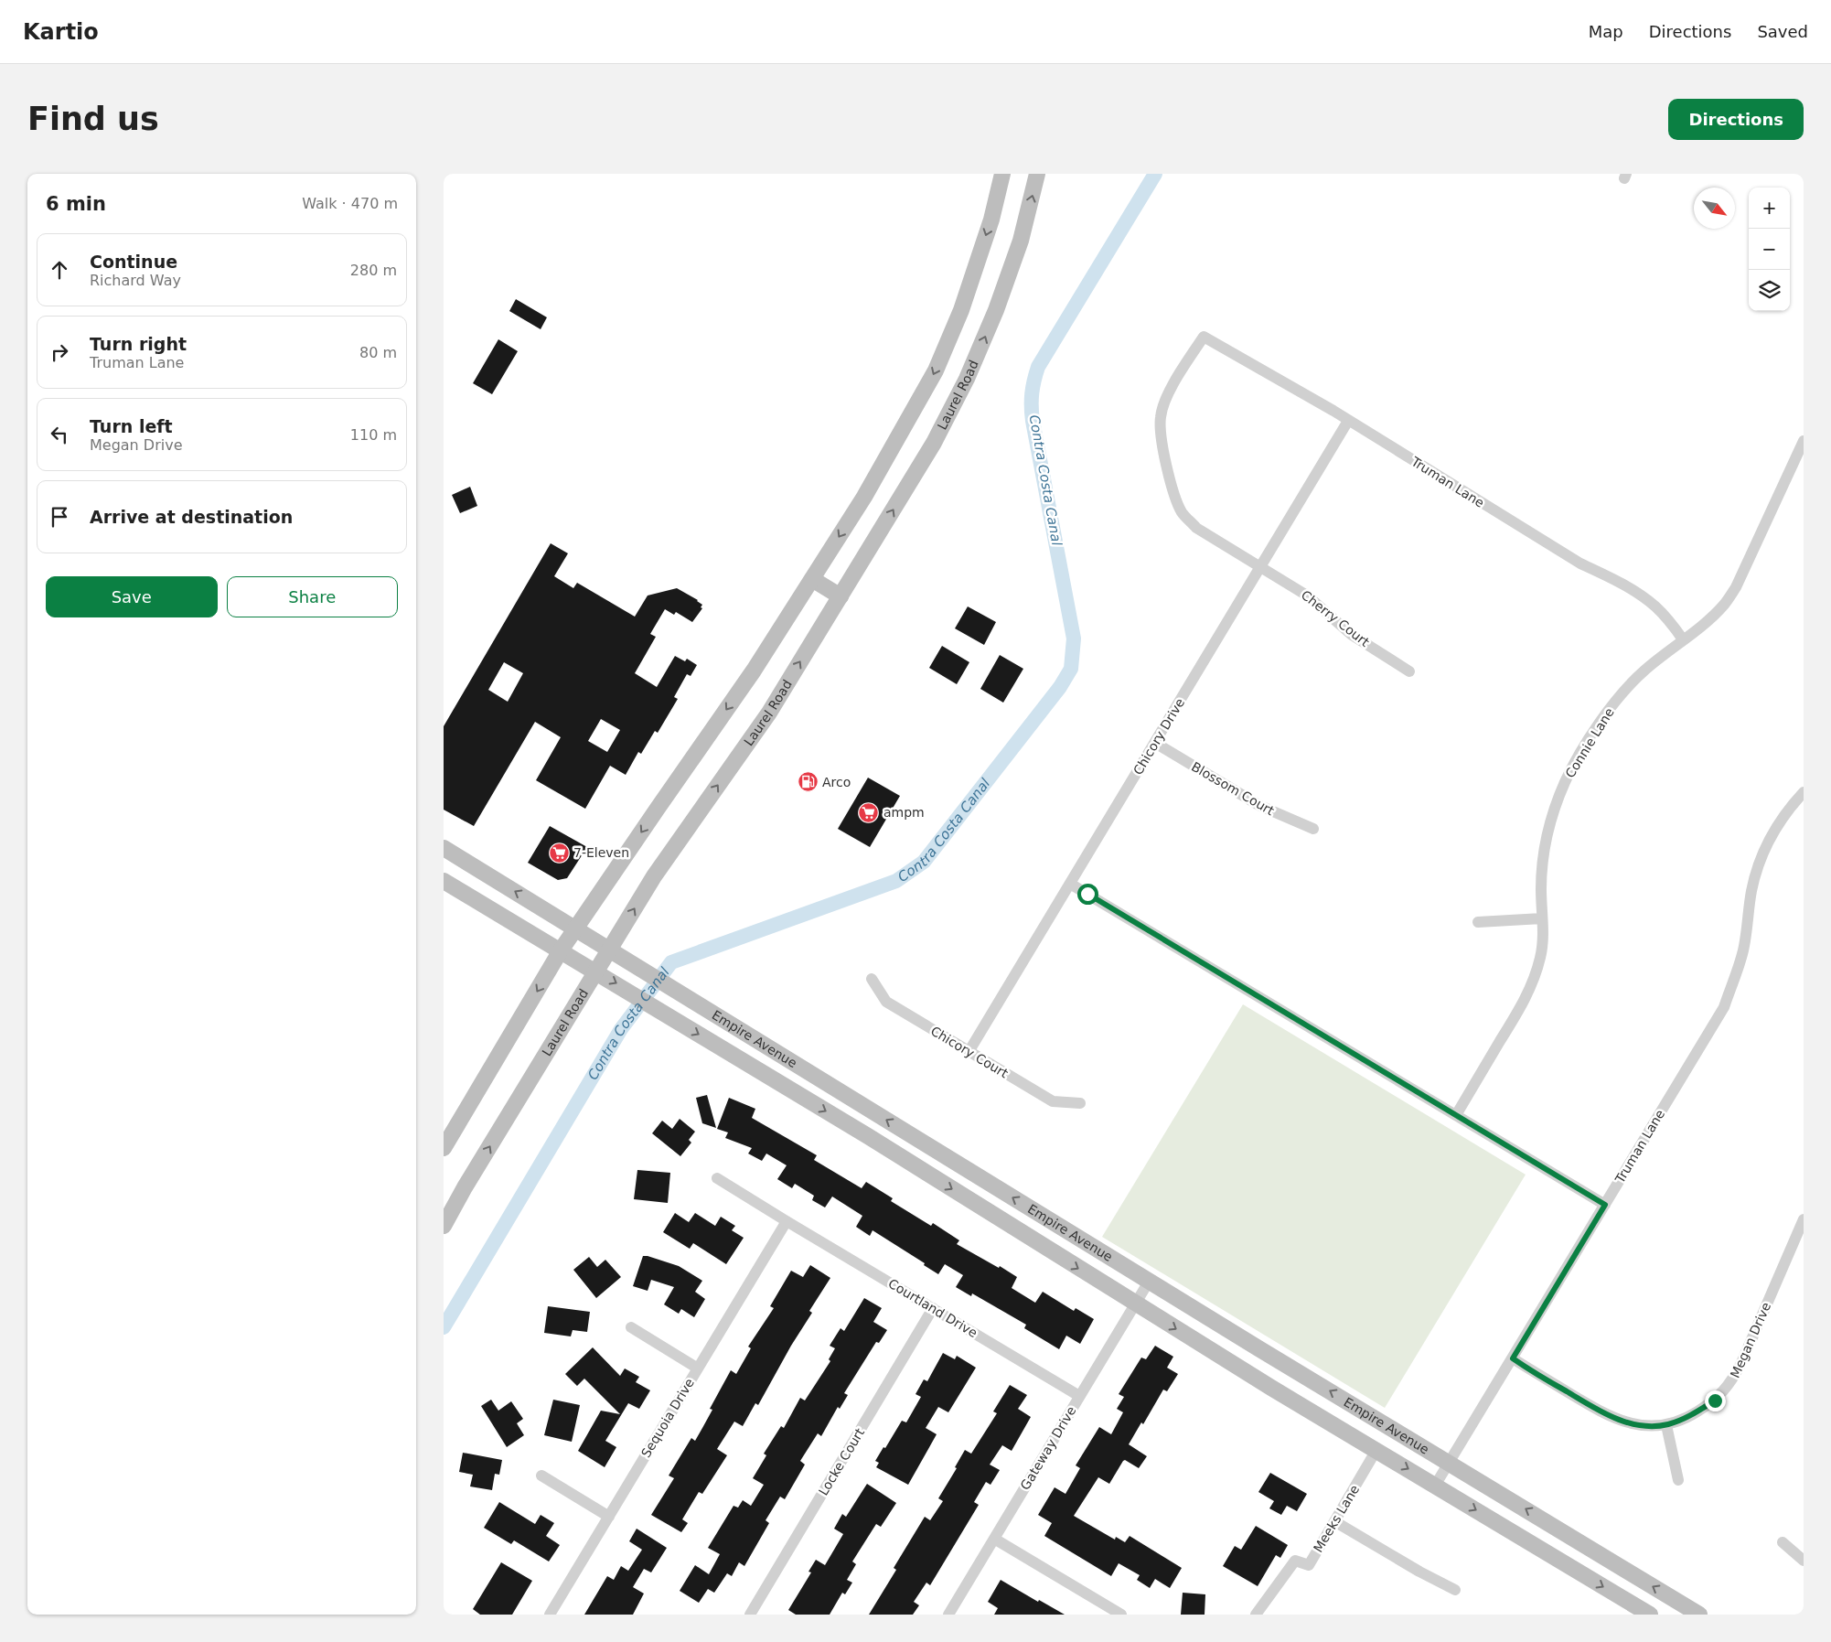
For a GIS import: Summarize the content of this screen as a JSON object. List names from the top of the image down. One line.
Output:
{"streets":{"main road":["Laurel Road","Empire Avenue"],"street":["Truman Lane","Cherry Court","Chicory Drive","Connie Lane","Blossom Court","Chicory Court","Courtland Drive","Megan Drive","Sequoia Drive","Gateway Drive","Locke Court","Meeks Lane"]},"crossings":[["Laurel Road","Empire Avenue"],["Truman Lane","Cherry Court"],["Truman Lane","Chicory Drive"],["Truman Lane","Connie Lane"],["Truman Lane","Empire Avenue"],["Truman Lane","Megan Drive"],["Cherry Court","Chicory Drive"],["Chicory Drive","Blossom Court"],["Chicory Drive","Chicory Court"],["Empire Avenue","Gateway Drive"],["Empire Avenue","Meeks Lane"],["Courtland Drive","Sequoia Drive"],["Courtland Drive","Gateway Drive"],["Courtland Drive","Locke Court"]],"water":["Contra Costa Canal"],"places":{"fuel station":["Arco"],"supermarket":["ampm","7-Eleven"]},"north":"bottom right","page":{"header":"Kartio","nav":["Map","Directions","Saved"],"buttons":["Directions",["Save","Share"]],"title":"Find us","heading":["6 min","Walk · 470 m"],"map_buttons":["+","−"],"list":[["Continue","Richard Way","280 m"],["Turn right","Truman Lane","80 m"],["Turn left","Megan Drive","110 m"],"Arrive at destination"]}}
